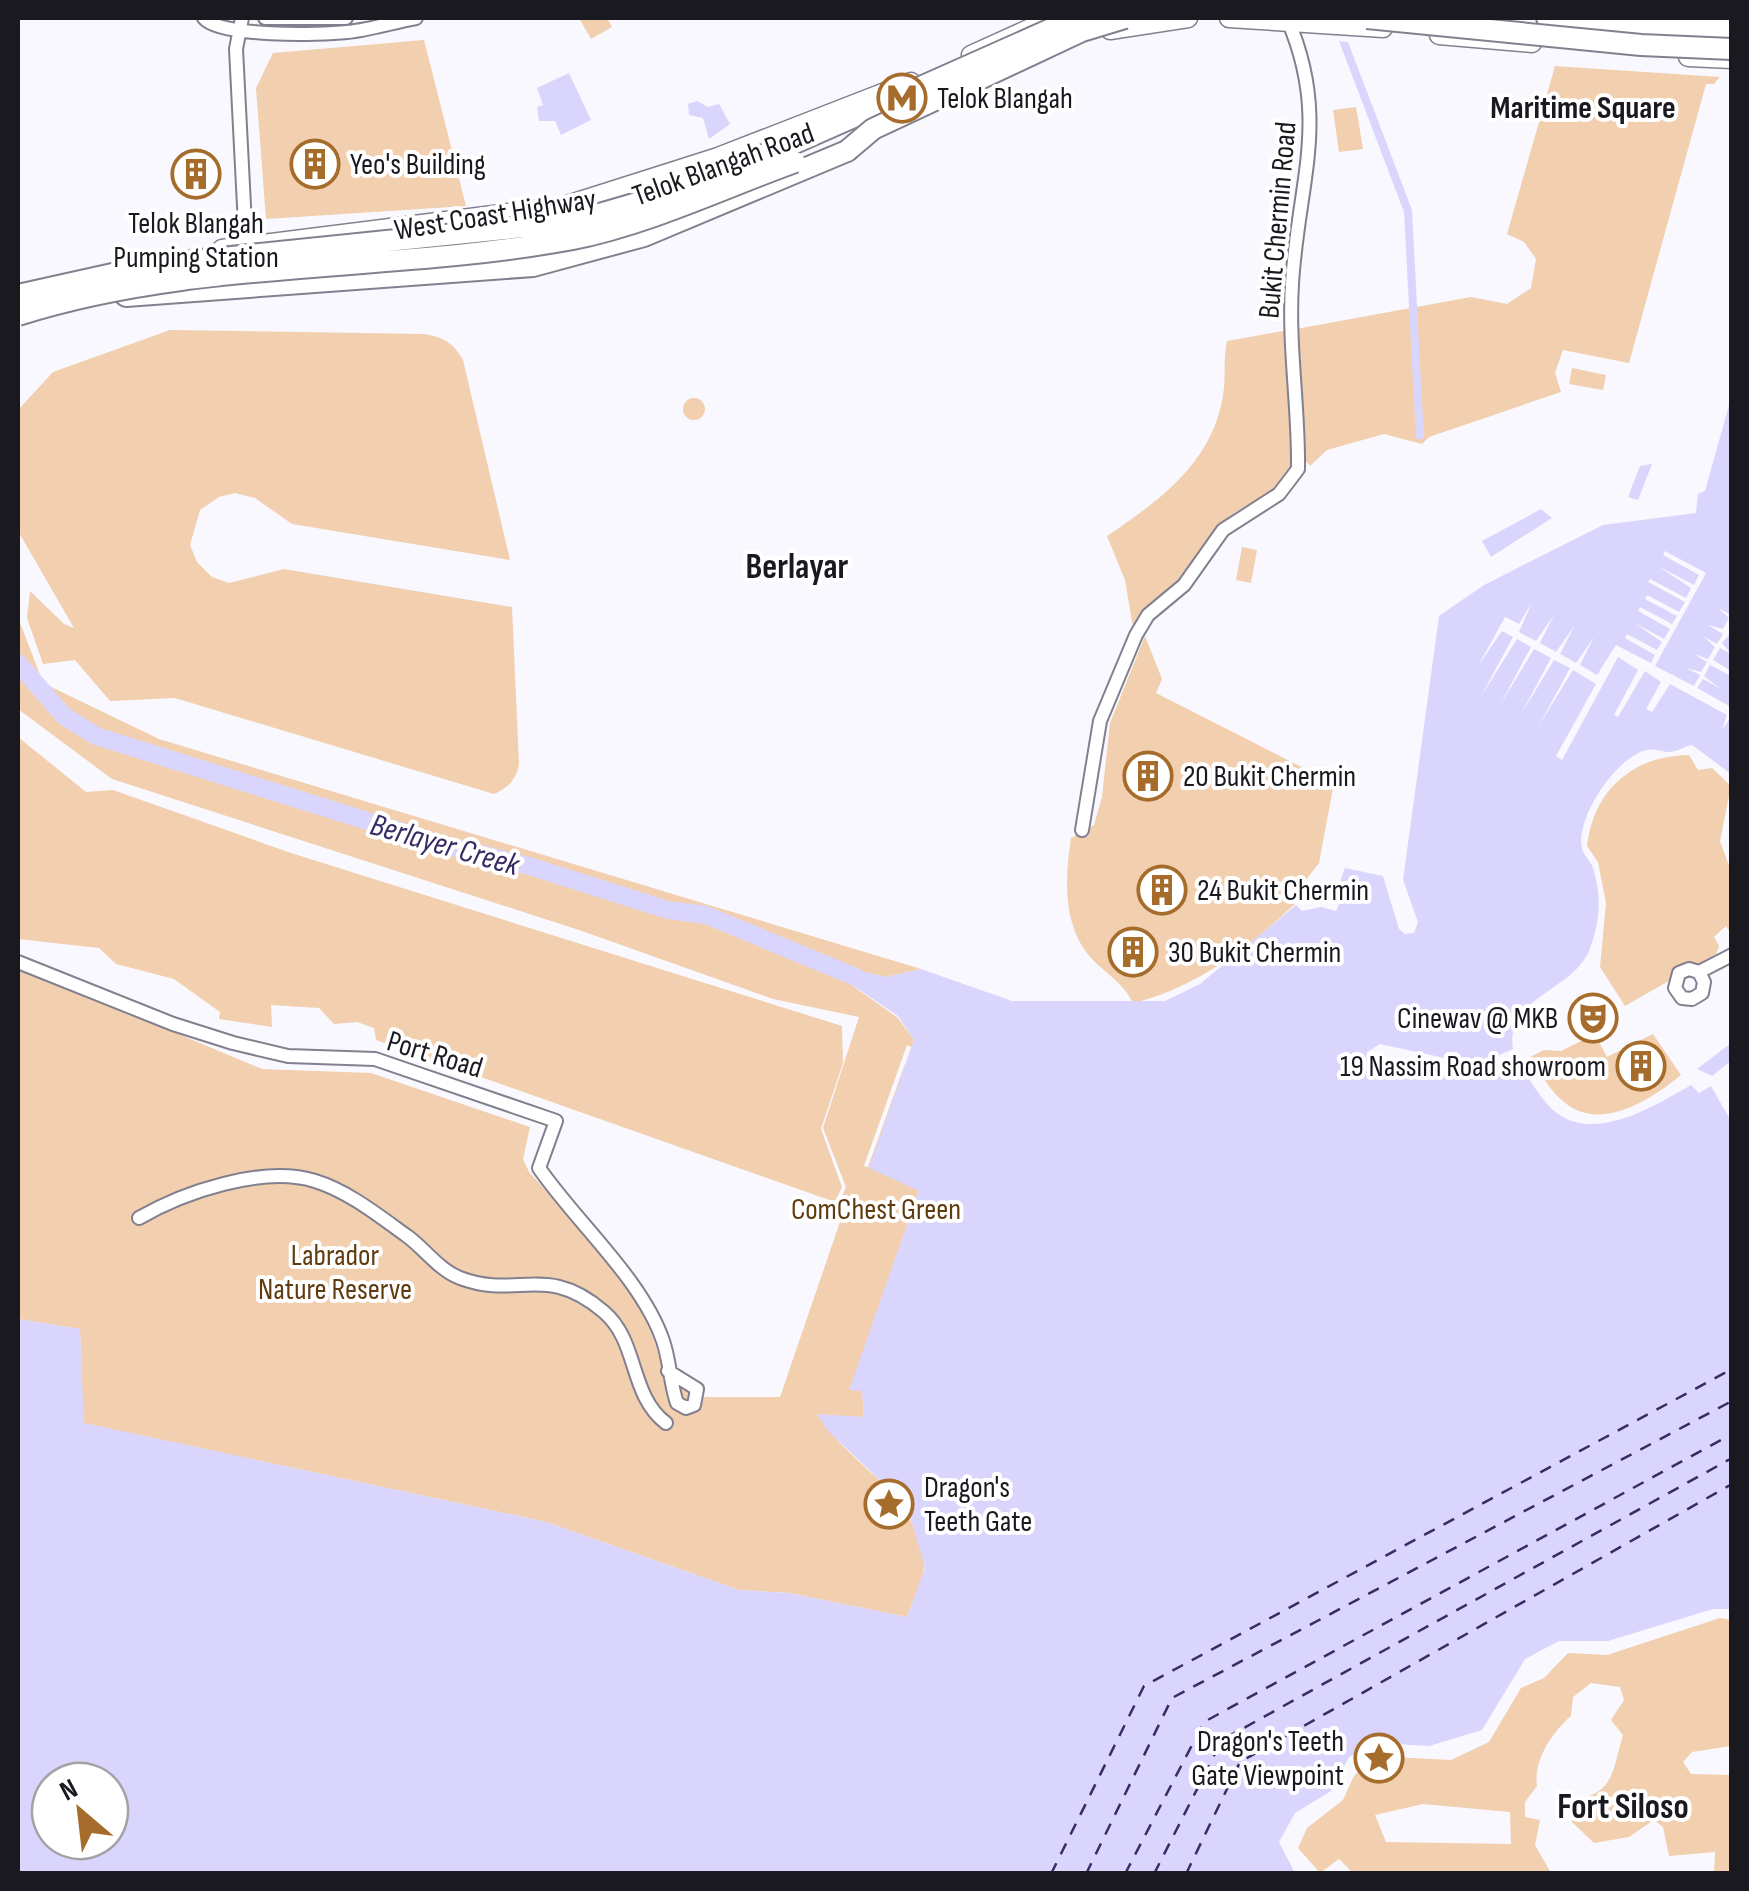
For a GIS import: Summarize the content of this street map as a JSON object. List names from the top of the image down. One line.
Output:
{"streets":{"highway":["West Coast Highway"],"main road":["Telok Blangah Road"],"street":["Bukit Chermin Road","Port Road"]},"crossings":[["Telok Blangah Road","West Coast Highway"]],"districts":["Maritime Square","Berlayar","Fort Siloso"],"water":["Berlayer Creek"],"parks":["ComChest Green","Labrador Nature Reserve"],"places":{"metro station":["Telok Blangah"],"building":["Yeo's Building","Telok Blangah Pumping Station","20 Bukit Chermin","24 Bukit Chermin","30 Bukit Chermin","19 Nassim Road showroom"],"theatre":["Cinewav @ MKB"],"place":["Dragon's Teeth Gate","Dragon's Teeth Gate Viewpoint"]},"north":"top left"}
